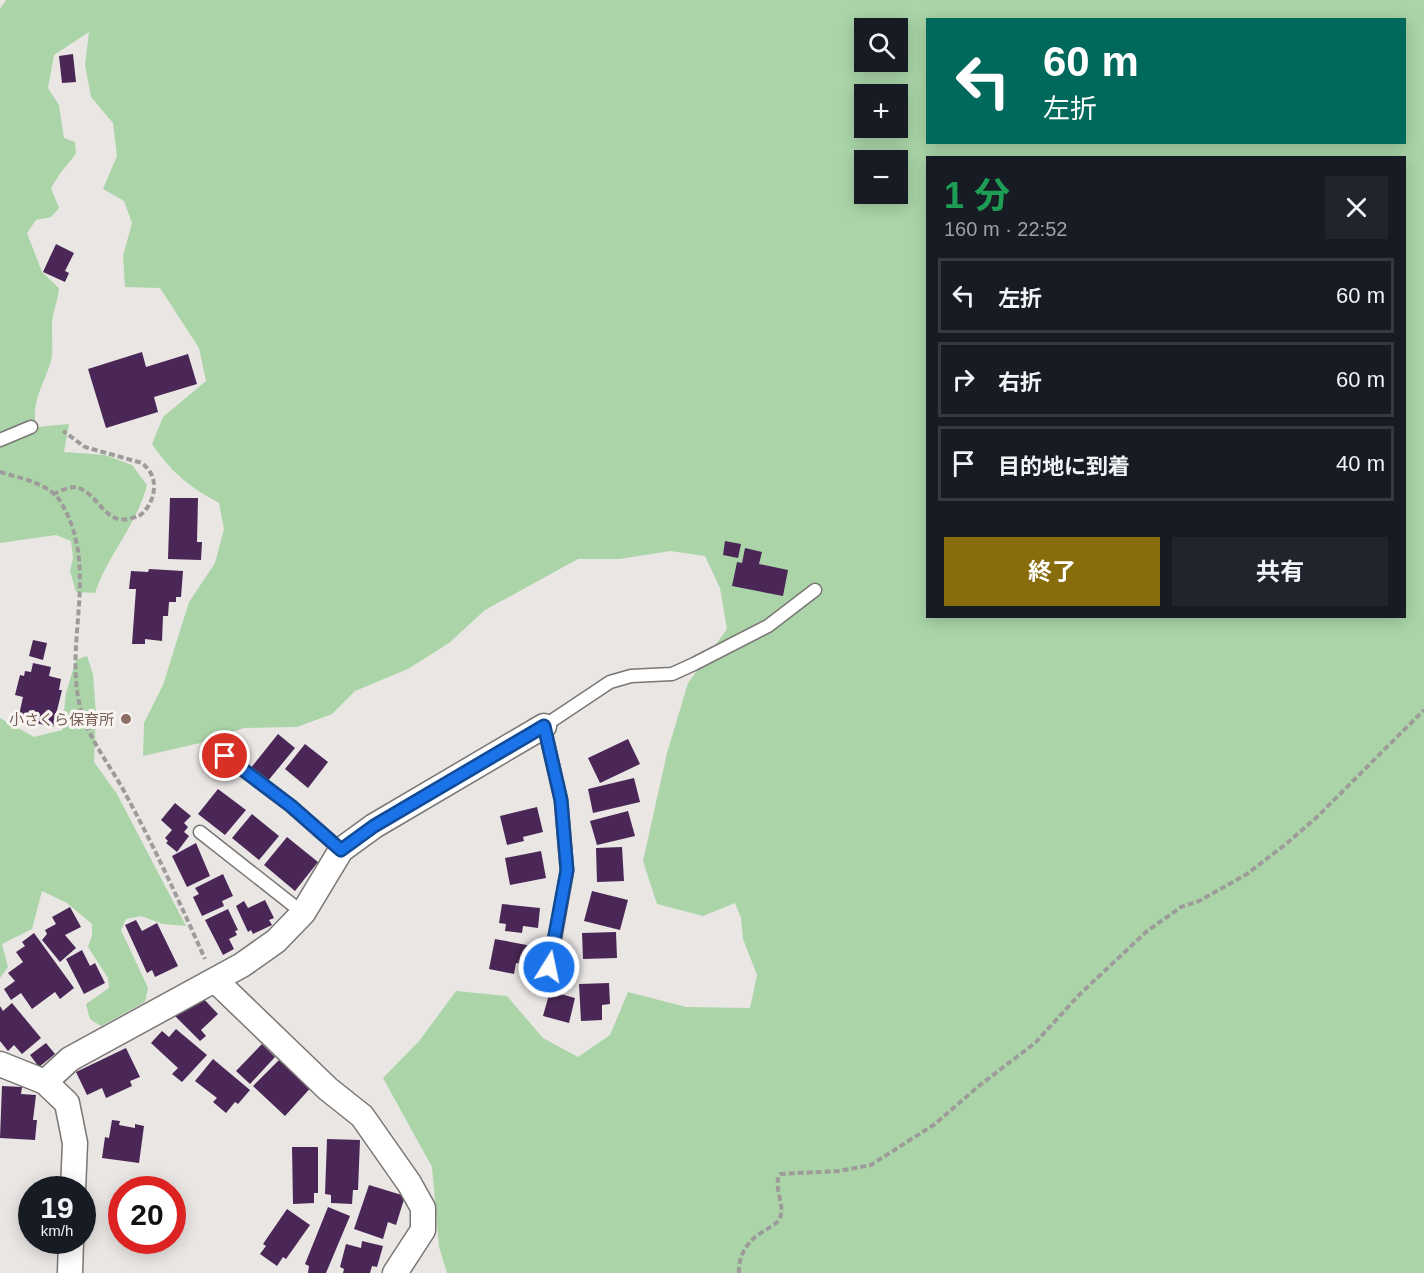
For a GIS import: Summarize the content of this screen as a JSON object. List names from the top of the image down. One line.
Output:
{"places":["小さくら保育所"],"page":{"map_buttons":["+","−"],"turn":["60 m","左折"],"heading":["1 分","160 m · 22:52"],"list":[{"name":"左折","value":"60 m"},{"name":"右折","value":"60 m"},{"name":"目的地に到着","value":"40 m"}],"buttons":["終了","共有"],"speed":"19 km/h","limit":"20"}}
